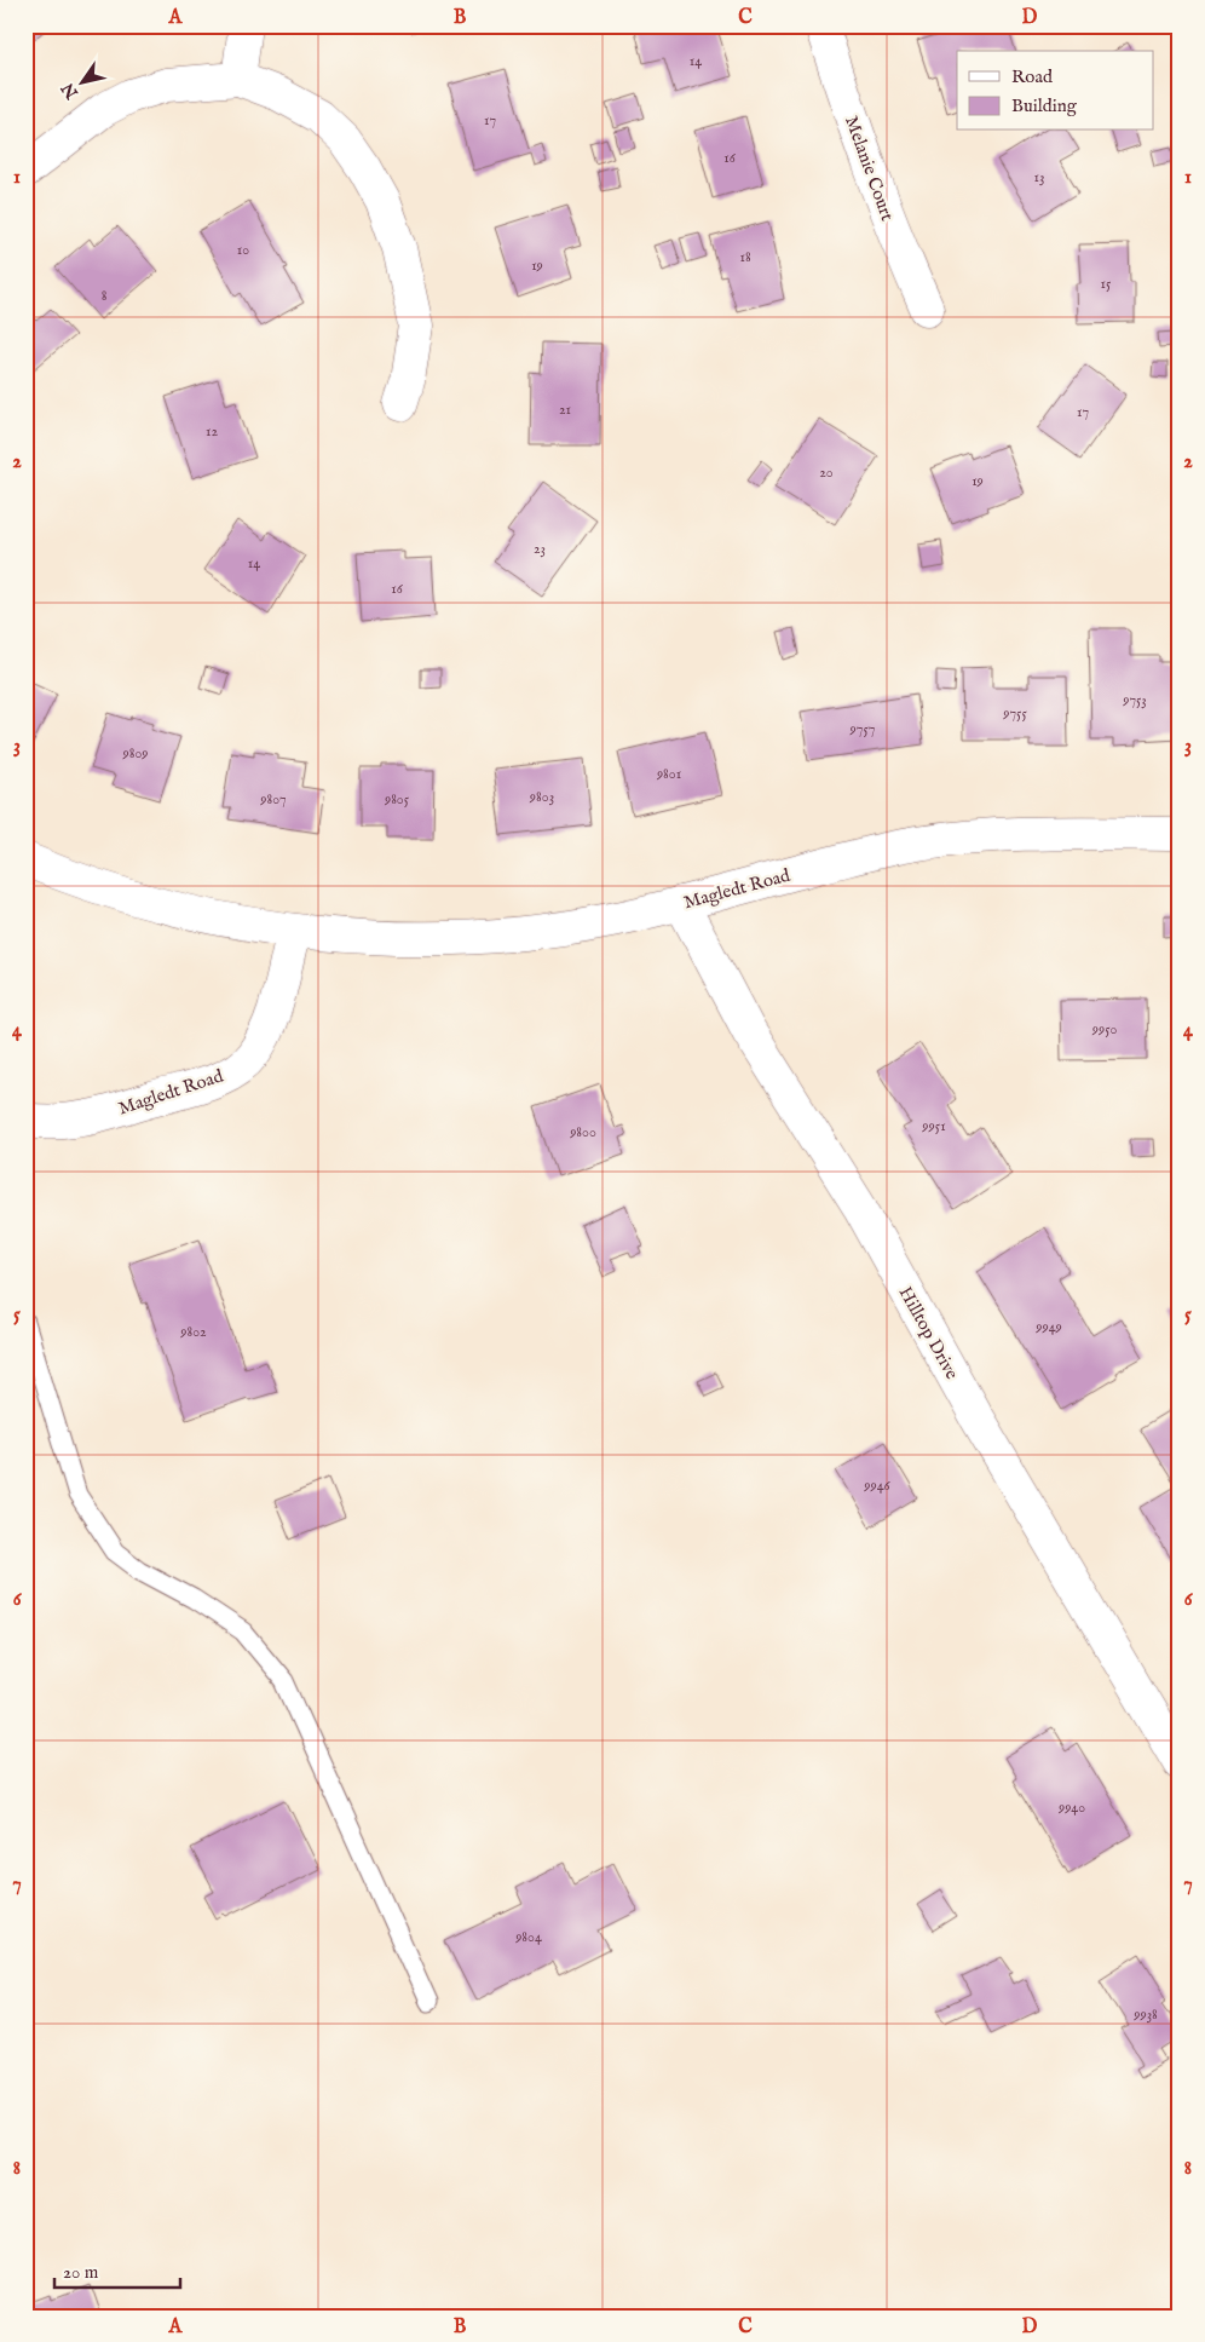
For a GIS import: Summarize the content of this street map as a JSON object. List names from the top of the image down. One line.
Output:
{"streets":{"street":["Melanie Court","Magledt Road","Hilltop Drive"]},"crossings":[["Magledt Road","Hilltop Drive"]],"house_numbers":["14","17","16","13","10","18","19","15","8","21","17","12","20","19","23","14","16","9753","9755","9757","9809","9801","9803","9807","9805","9950","9951","9800","9949","9802","9946","9940","9804","9938"],"legend":["Road","Building"],"scale_bar":"20 m","north":"bottom left","grid":{"columns":["A","B","C","D"],"rows":["1","2","3","4","5","6","7","8"]}}
